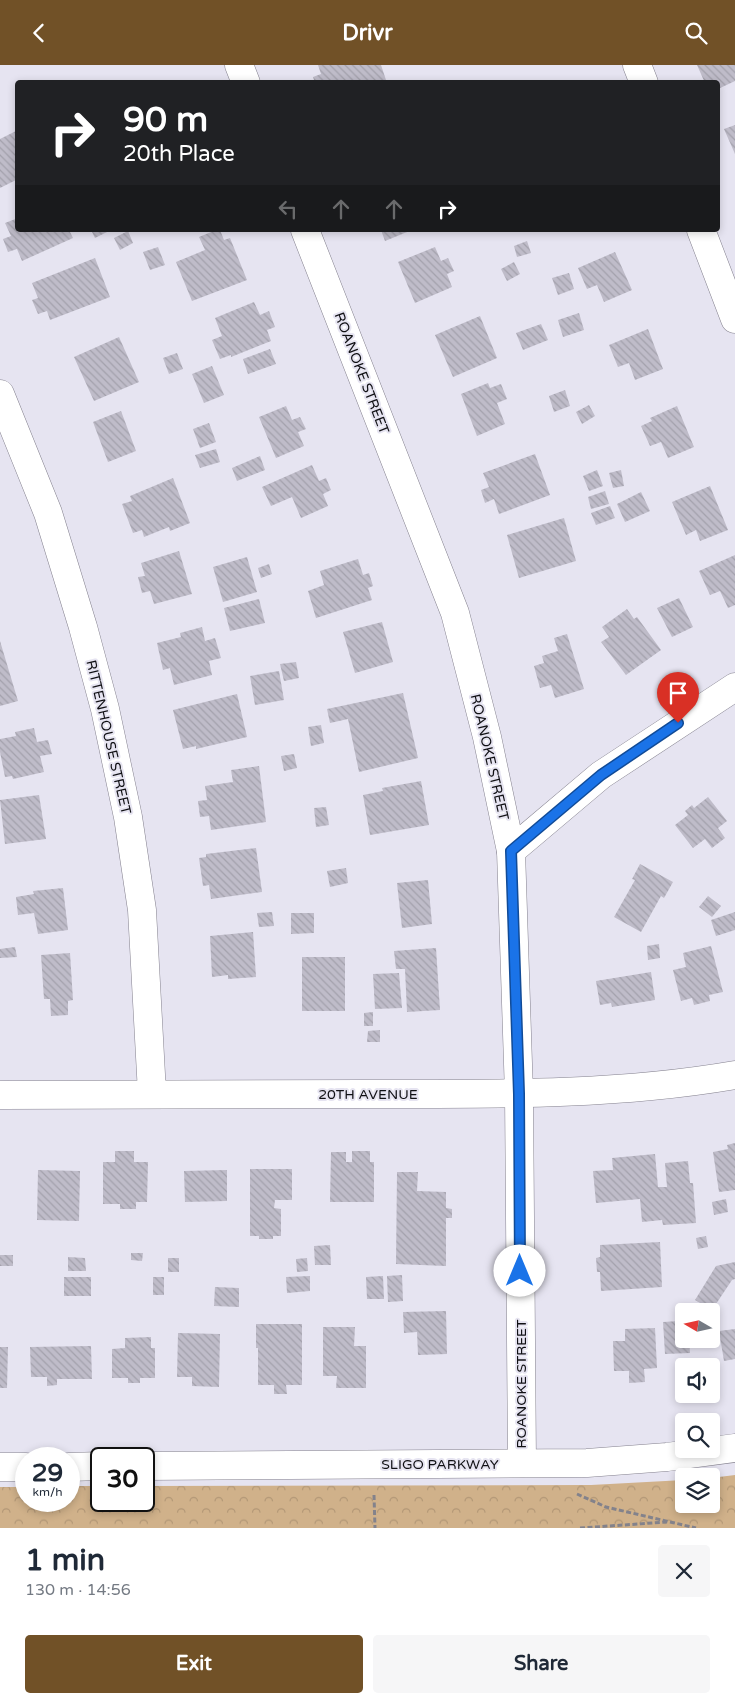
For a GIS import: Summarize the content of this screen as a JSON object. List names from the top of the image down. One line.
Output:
{"streets":{"street":["ROANOKE STREET","RITTENHOUSE STREET","20TH AVENUE","SLIGO PARKWAY"]},"crossings":[["ROANOKE STREET","20TH AVENUE"],["ROANOKE STREET","SLIGO PARKWAY"],["RITTENHOUSE STREET","20TH AVENUE"]],"north":"left","page":{"header":"Drivr","turn":["90 m","20th Place"],"speed":"29 km/h","limit":"30","heading":["1 min","130 m · 14:56"],"buttons":["Exit","Share"]}}
